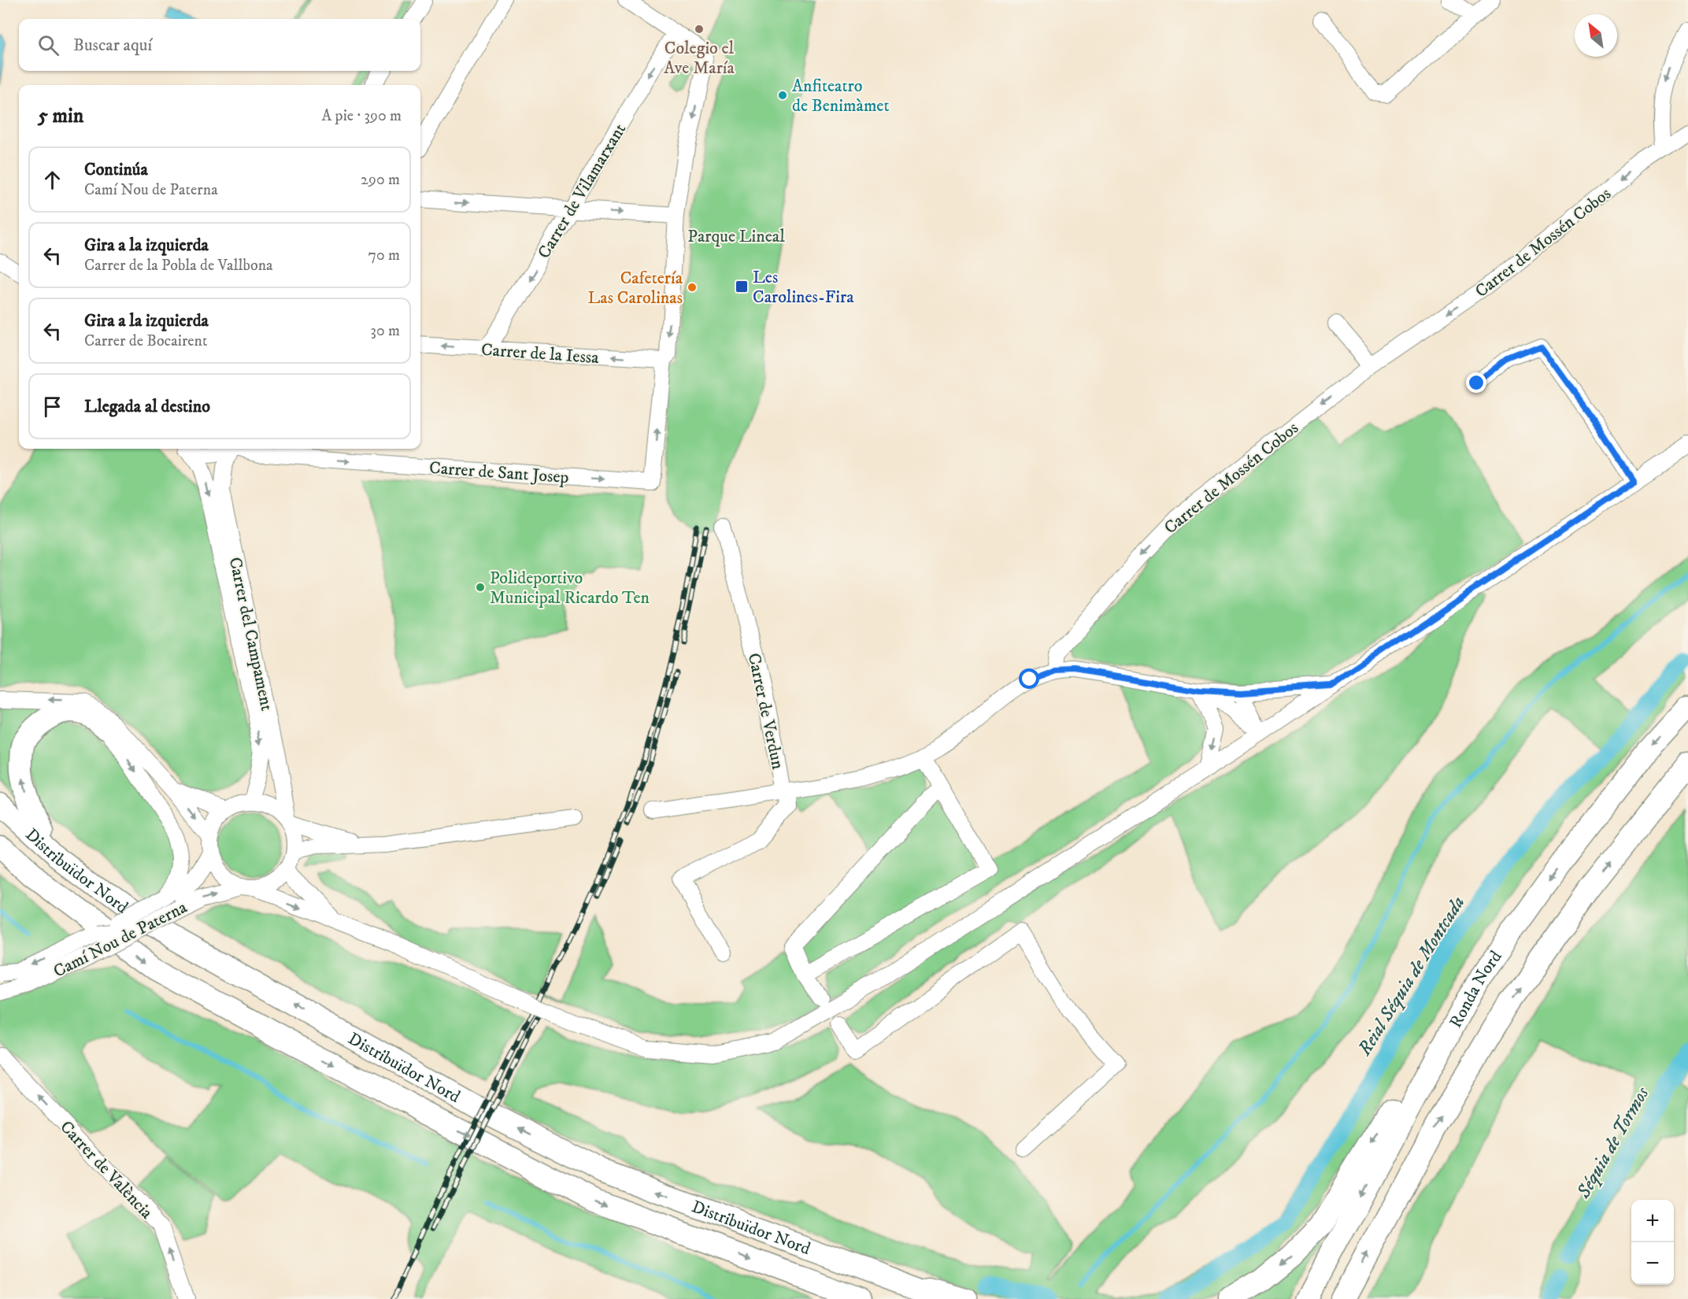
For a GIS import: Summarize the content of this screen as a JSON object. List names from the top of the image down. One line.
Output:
{"streets":{"highway":["Distribuïdor Nord","Ronda Nord"],"street":["Carrer de Vilamarxant","Carrer de Mossén Cobos","Carrer de la Iessa","Carrer de Sant Josep","Carrer del Campament","Carrer de Verdun","Camí Nou de Paterna","Carrer de València"]},"crossings":[["Carrer de Vilamarxant","Carrer de la Iessa"],["Carrer de la Iessa","Carrer de Sant Josep"],["Carrer del Campament","Camí Nou de Paterna"]],"one_way":["Carrer de Vilamarxant","Carrer de Mossén Cobos","Carrer de la Iessa","Carrer de Sant Josep","Carrer de València"],"water":["Reial Séquia de Montcada","Séquia de Tormos"],"parks":["Parque Lineal"],"places":{"other":["Colegio el Ave María","Anfiteatro de Benimàmet","Cafetería Las Carolinas","Polideportivo Municipal Ricardo Ten"],"transit":["Les Carolines-Fira"]},"north":"top left","page":{"search":"Buscar aquí","heading":["5 min","A pie · 390 m"],"list":[["Continúa","Camí Nou de Paterna","290 m"],["Gira a la izquierda","Carrer de la Pobla de Vallbona","70 m"],["Gira a la izquierda","Carrer de Bocairent","30 m"],"Llegada al destino"],"map_buttons":["+","−"]}}
